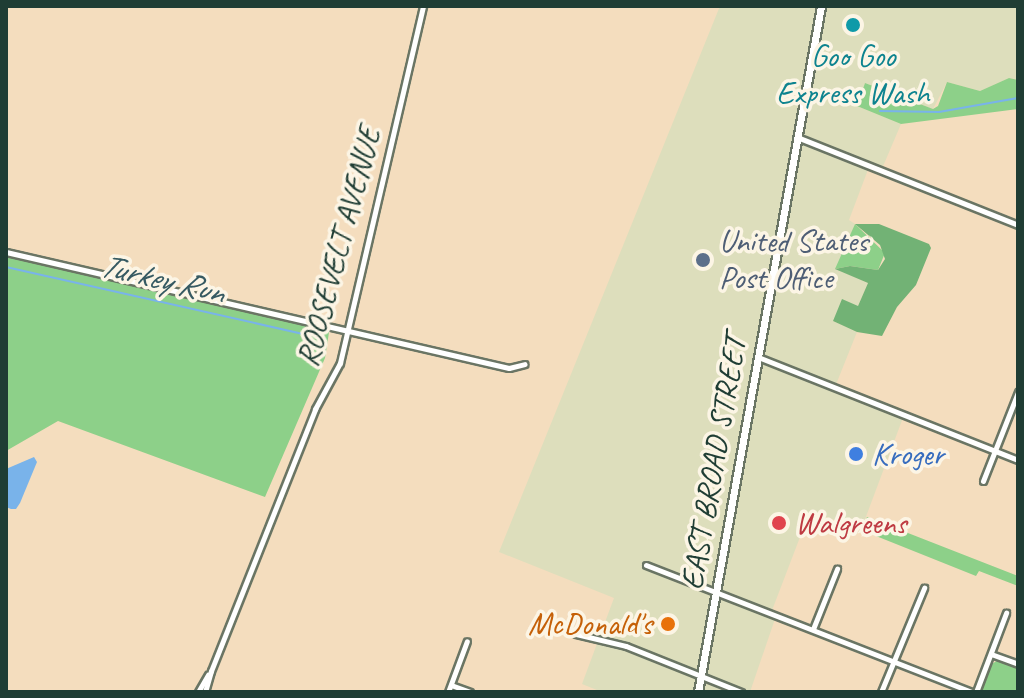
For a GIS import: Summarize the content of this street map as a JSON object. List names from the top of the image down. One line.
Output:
{"streets":{"main road":["EAST BROAD STREET"],"street":["ROOSEVELT AVENUE"]},"water":["Turkey Run"],"places":["Goo Goo Express Wash","United States Post Office","Kroger","Walgreens","McDonald's"]}
